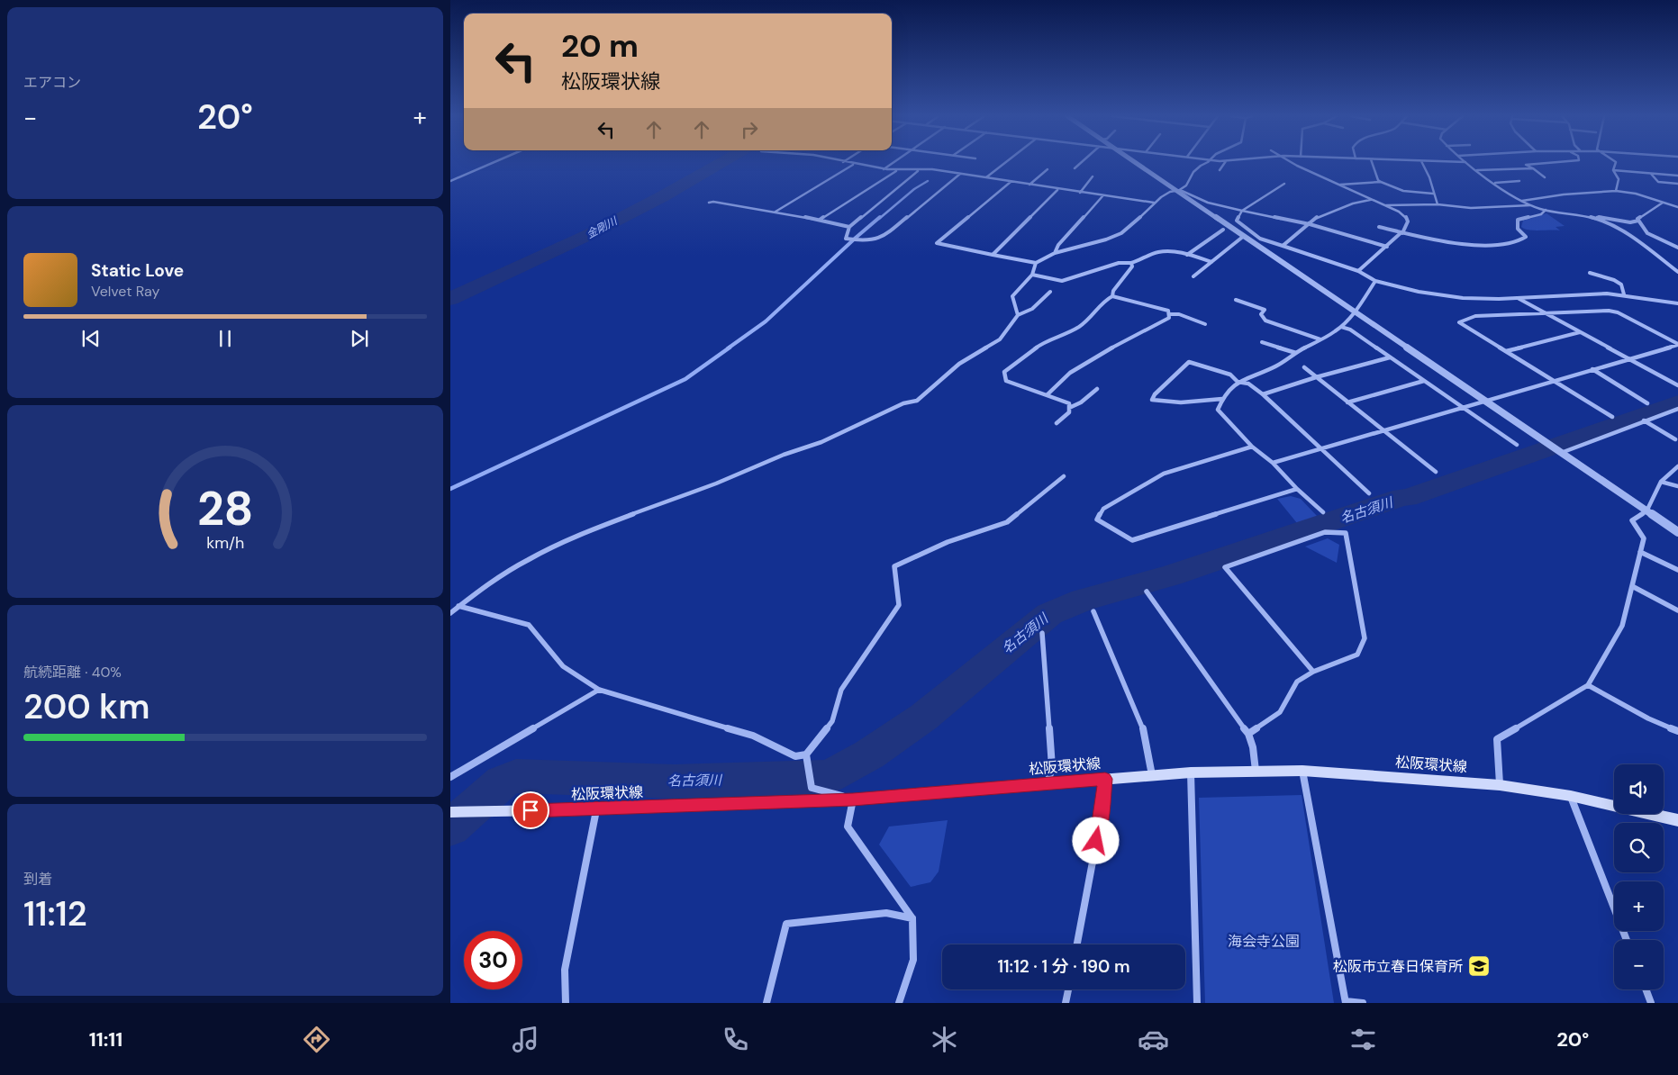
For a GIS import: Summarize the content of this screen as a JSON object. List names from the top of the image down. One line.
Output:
{"streets":{"main road":["松阪環状線"]},"water":["金剛川","名古須川"],"parks":["海会寺公園"],"places":{"school or university":["松阪市立春日保育所"]},"page":{"tile":["エアコン",["航続距離 · 40%","200 km"],["到着","11:12"]],"turn":["20 m","松阪環状線"],"heat":["−","20°","+"],"song":["Static Love","Velvet Ray"],"map_buttons":["+","−"],"limit":"30","trip":"11:12 · 1 分 · 190 m","tabs":["11:11","20°"],"gauge":["28","km/h"]}}
